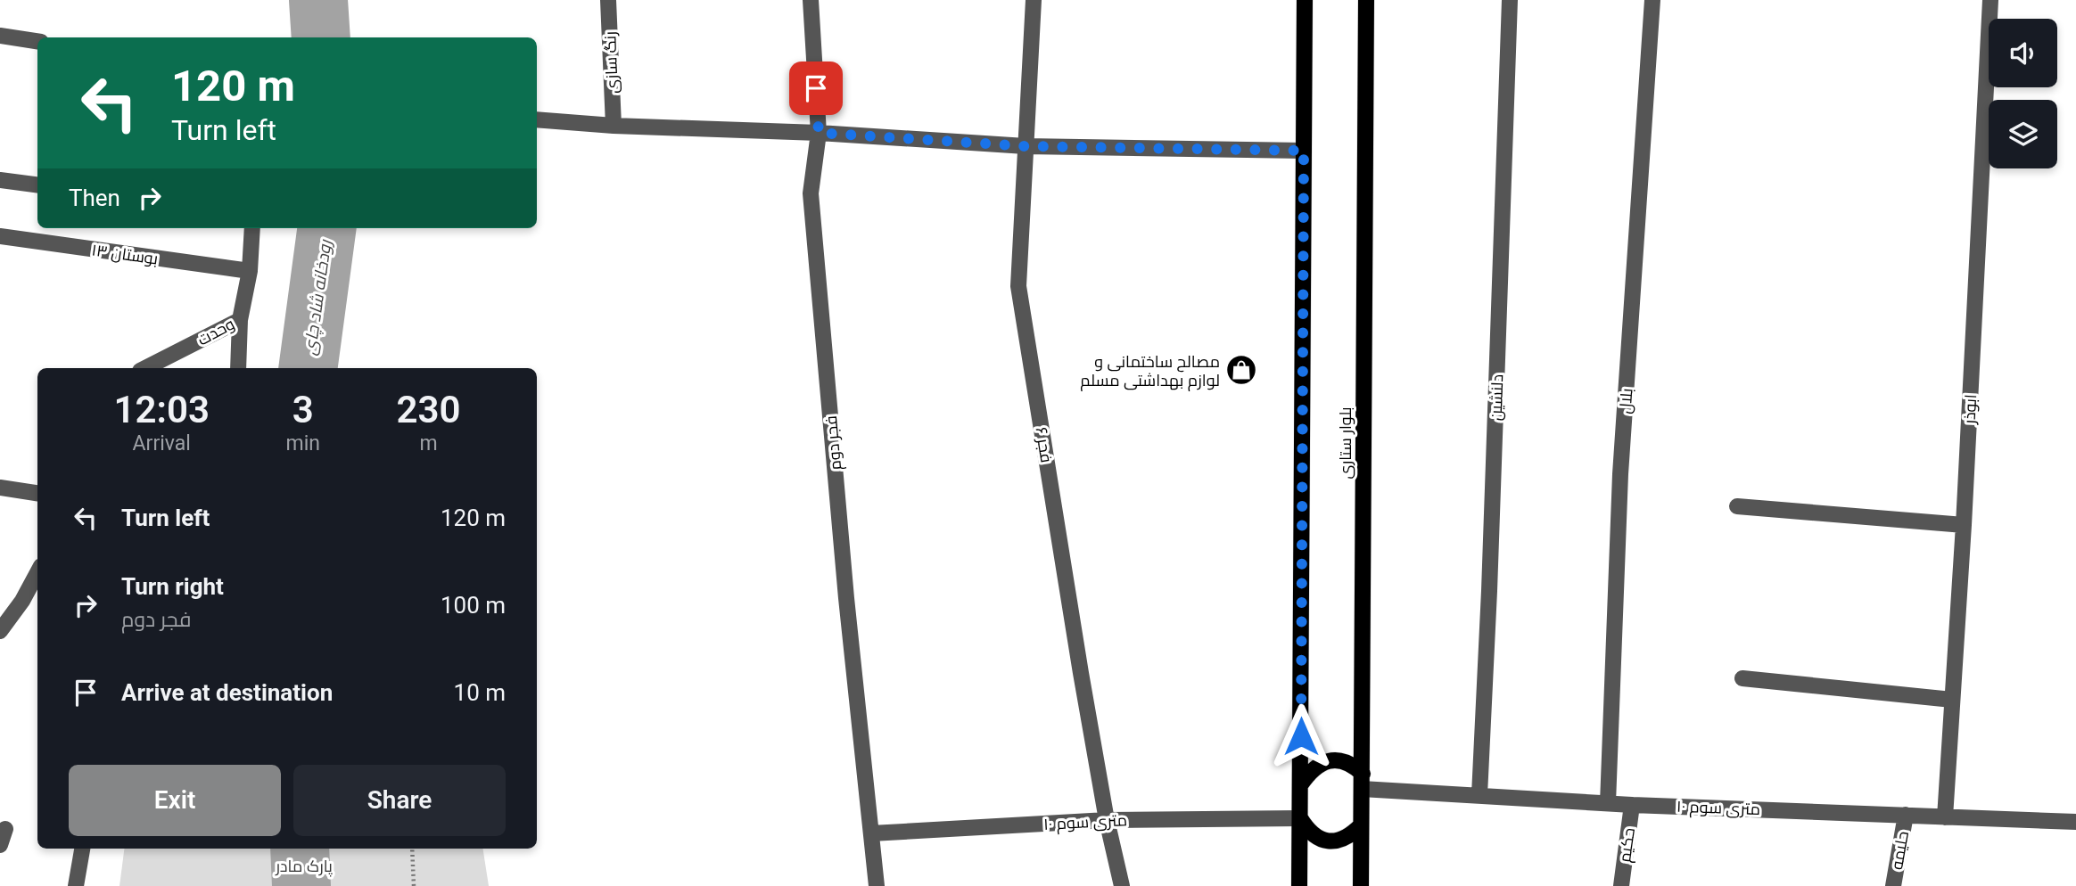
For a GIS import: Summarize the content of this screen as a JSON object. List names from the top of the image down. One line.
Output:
{"streets":{"main road":["بلوار ستاری"],"street":["رنگ سازی","بوستان ۱۳","وحدت","دلنشین","بلال","ابوذر","فجر دوم","فجر ۶","۱۰ متری سوم","حکیم","حلیمه"]},"crossings":[["بوستان ۱۳","وحدت"],["دلنشین","۱۰ متری سوم"],["بلال","۱۰ متری سوم"],["ابوذر","۱۰ متری سوم"],["فجر دوم","۱۰ متری سوم"],["بلوار ستاری","۱۰ متری سوم"],["فجر ۶","۱۰ متری سوم"],["۱۰ متری سوم","حکیم"],["۱۰ متری سوم","حلیمه"]],"water":["رودخانه شاد چای"],"parks":["پارک مادر"],"places":{"shop":["مصالح ساختمانی و لوازم بهداشتی مسلم"]},"page":{"turn":["120 m","Turn left"],"then":"Then","eta":["12:03","Arrival","3","min","230","m"],"list":[{"name":"Turn left","value":"120 m"},{"name":"Turn right","note":"فجر دوم","value":"100 m"},{"name":"Arrive at destination","value":"10 m"}],"buttons":["Exit","Share"]}}
